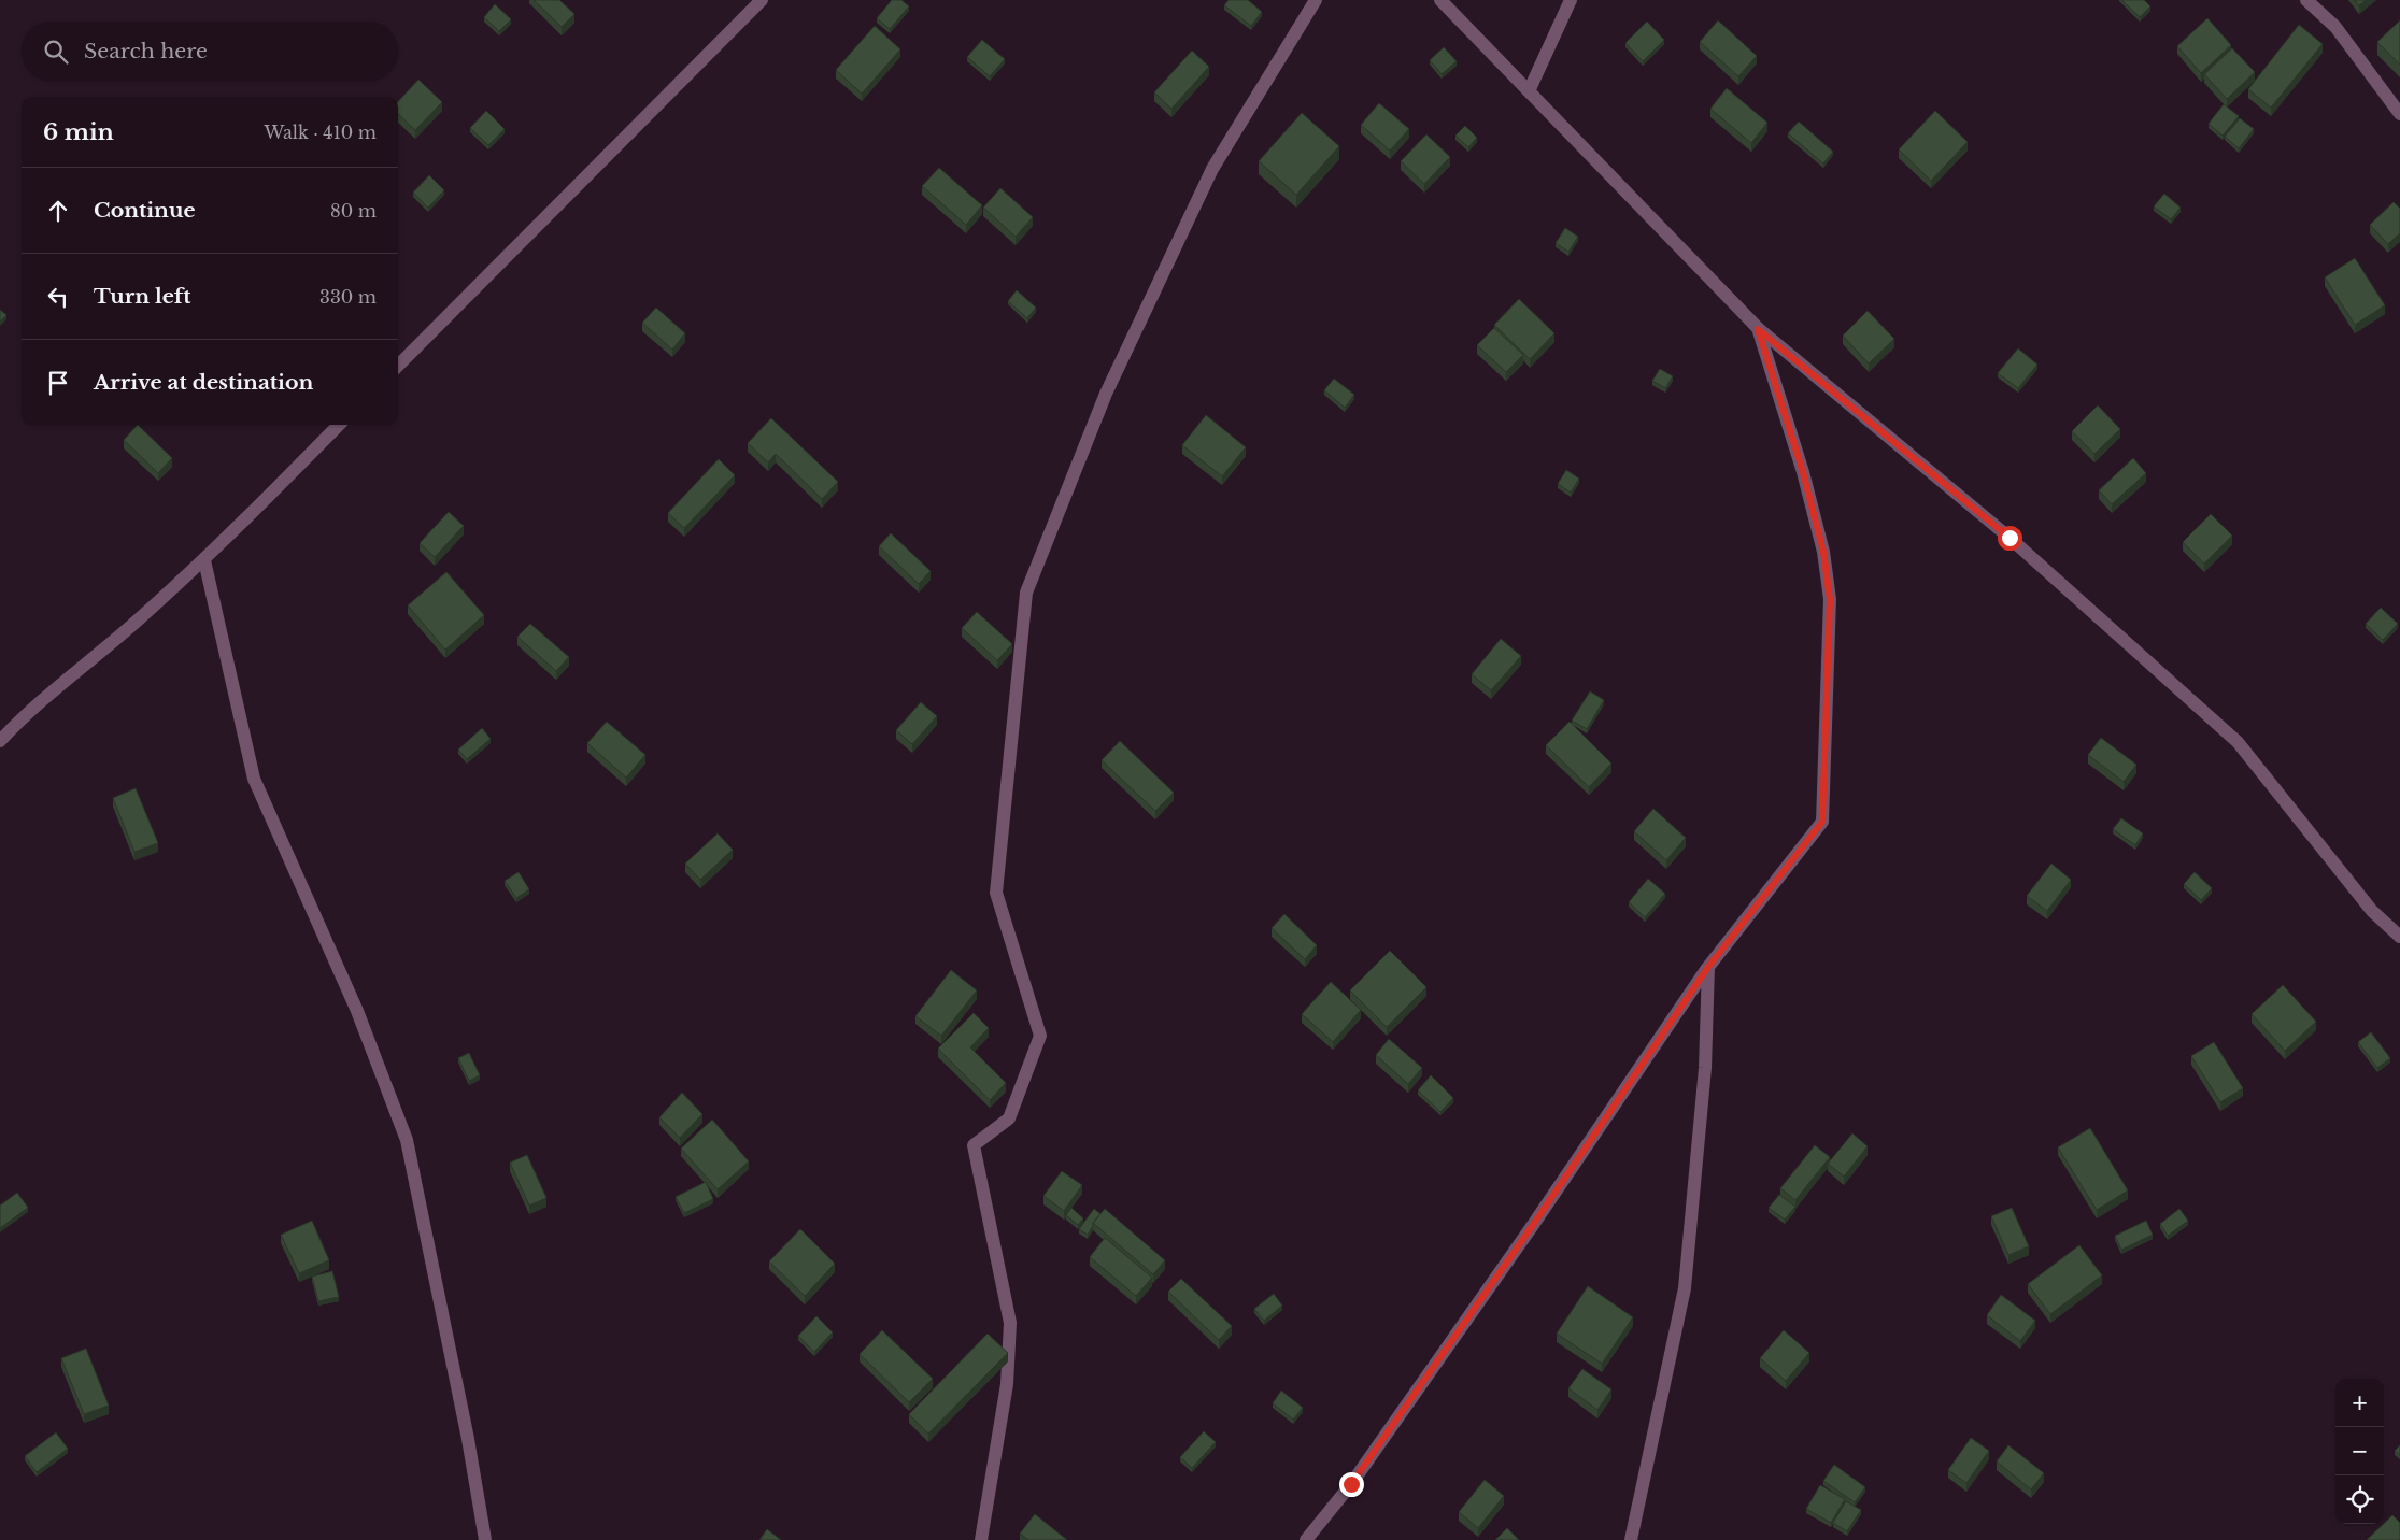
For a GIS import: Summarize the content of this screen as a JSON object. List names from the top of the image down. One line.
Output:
{"page":{"search":"Search here","heading":["6 min","Walk · 410 m"],"list":[["Continue","80 m"],["Turn left","330 m"],"Arrive at destination"],"map_buttons":["+","−"]}}
